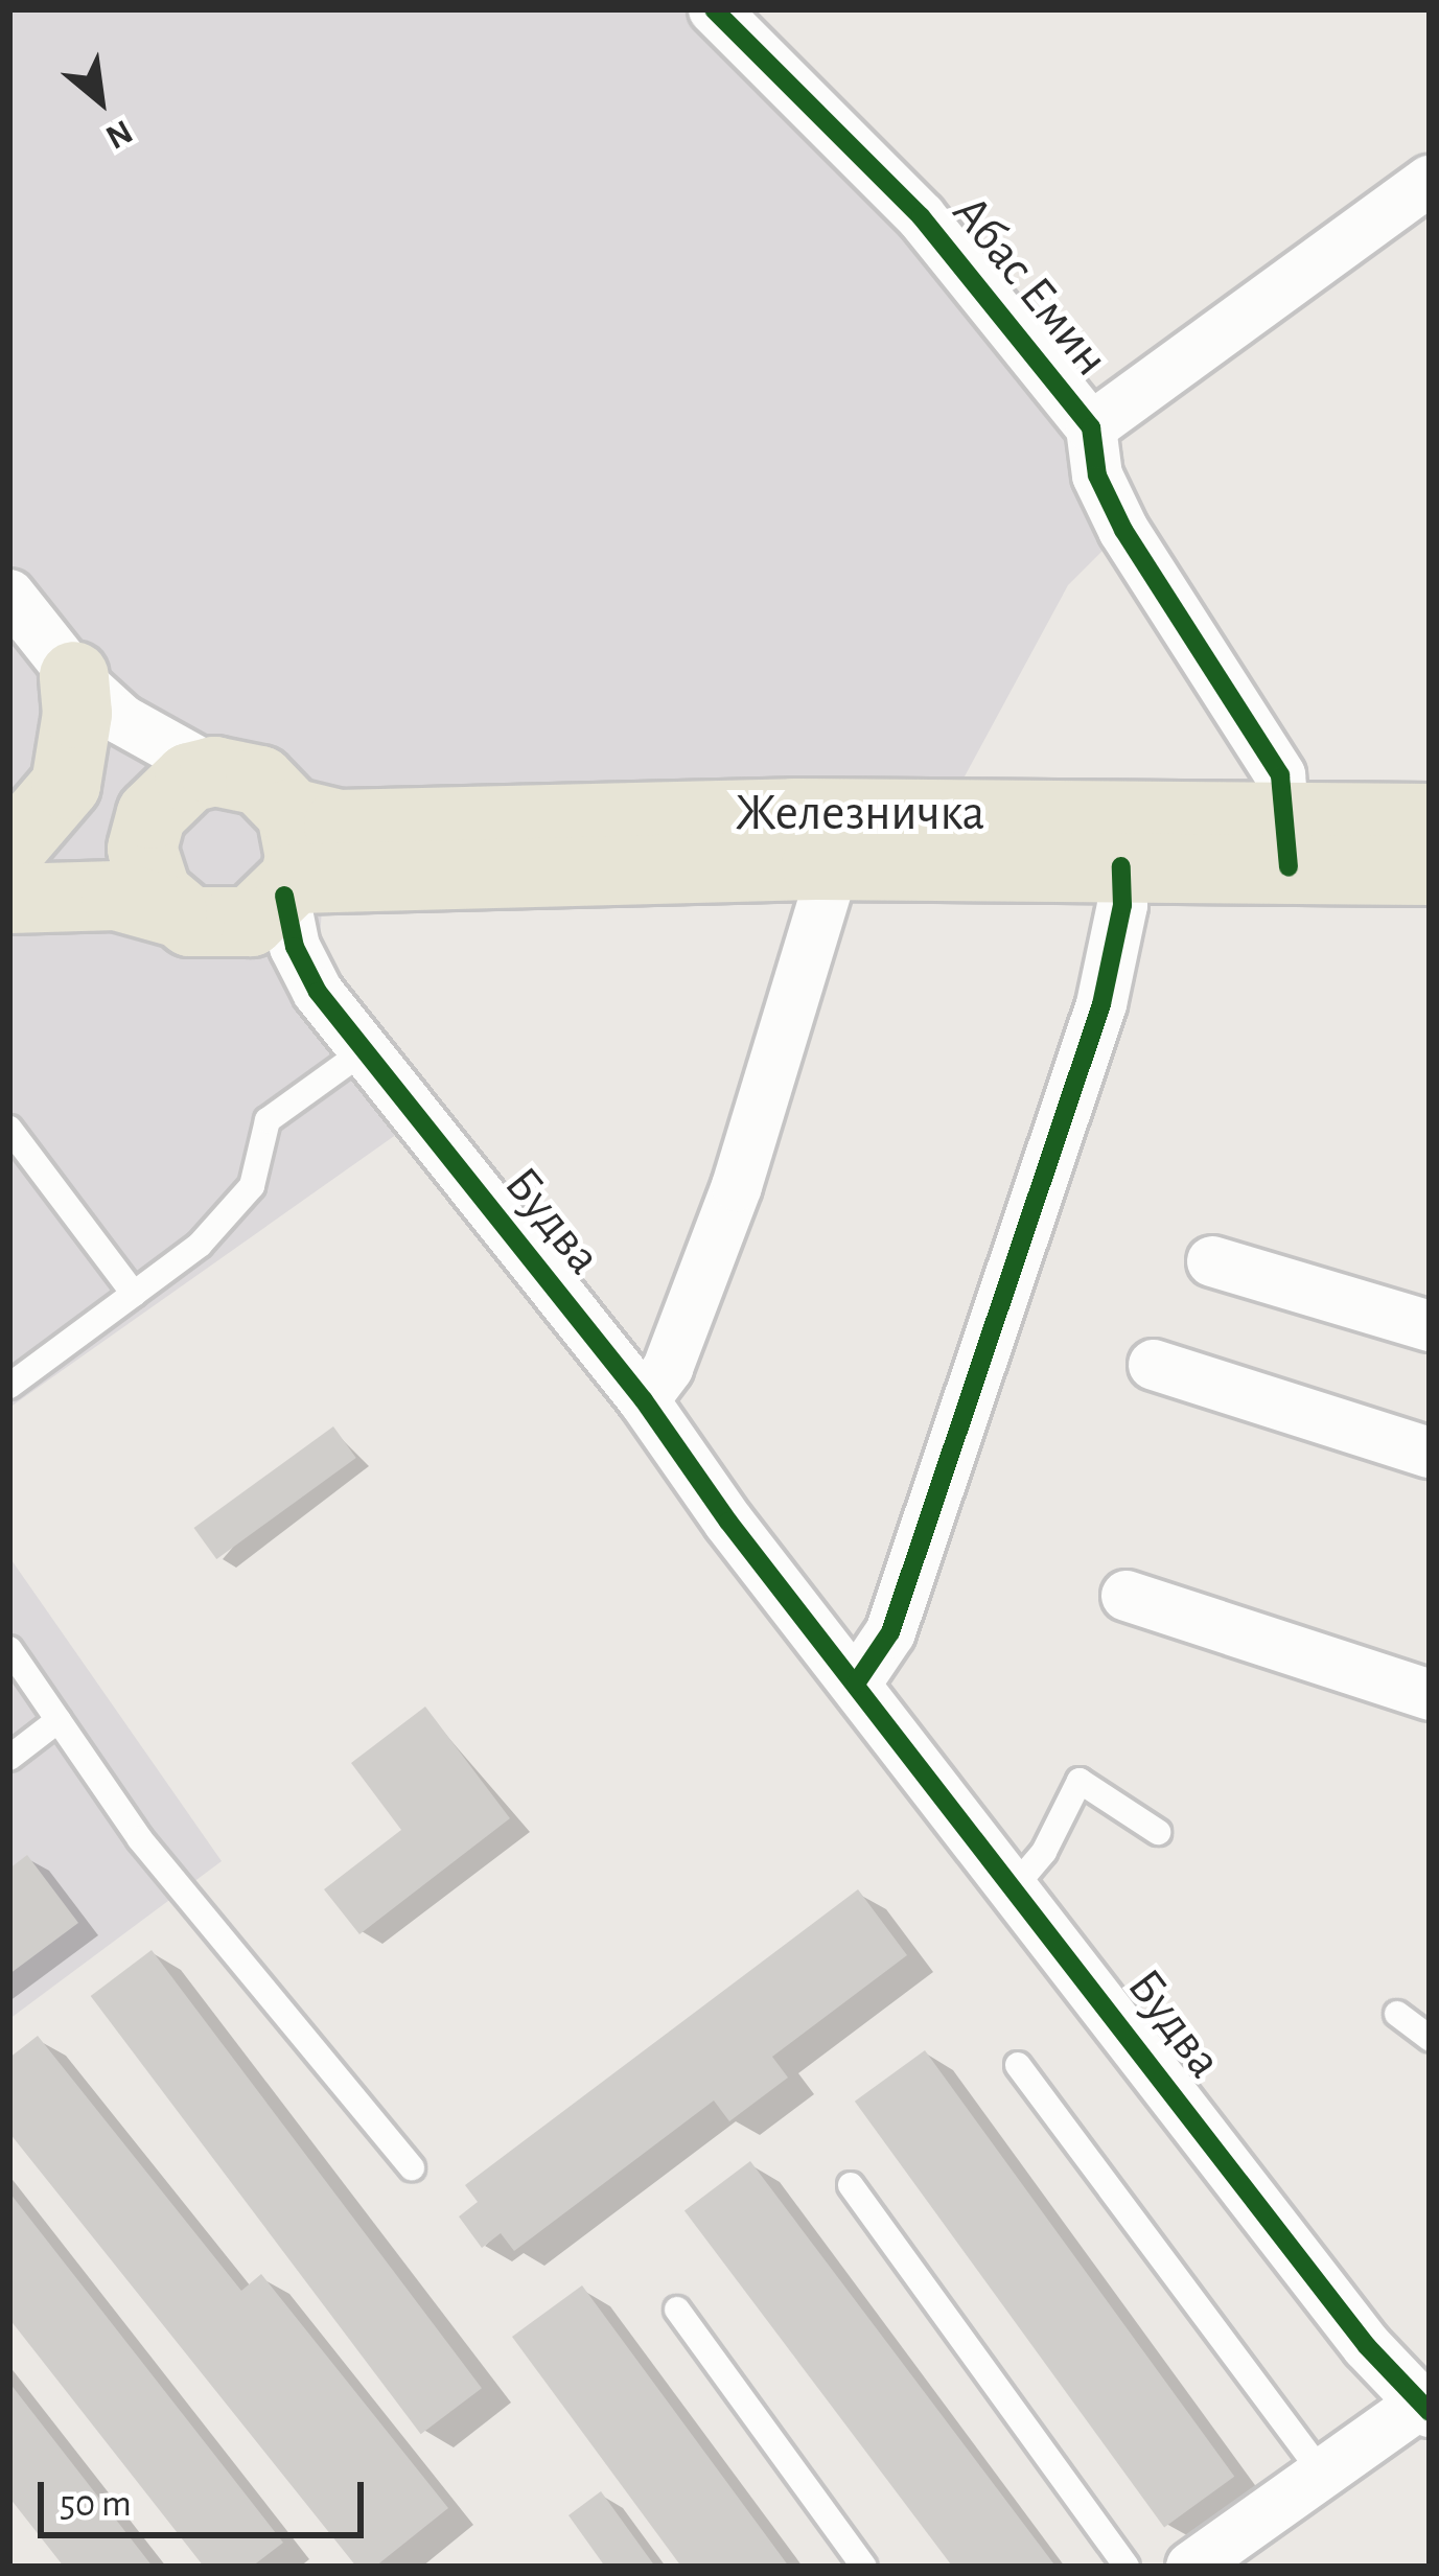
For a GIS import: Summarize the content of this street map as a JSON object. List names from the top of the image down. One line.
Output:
{"streets":{"main road":["Железничка"],"street":["Абас Емин","Будва"]},"crossings":[["Абас Емин","Железничка"]],"scale_bar":"50 m","north":"bottom right"}
